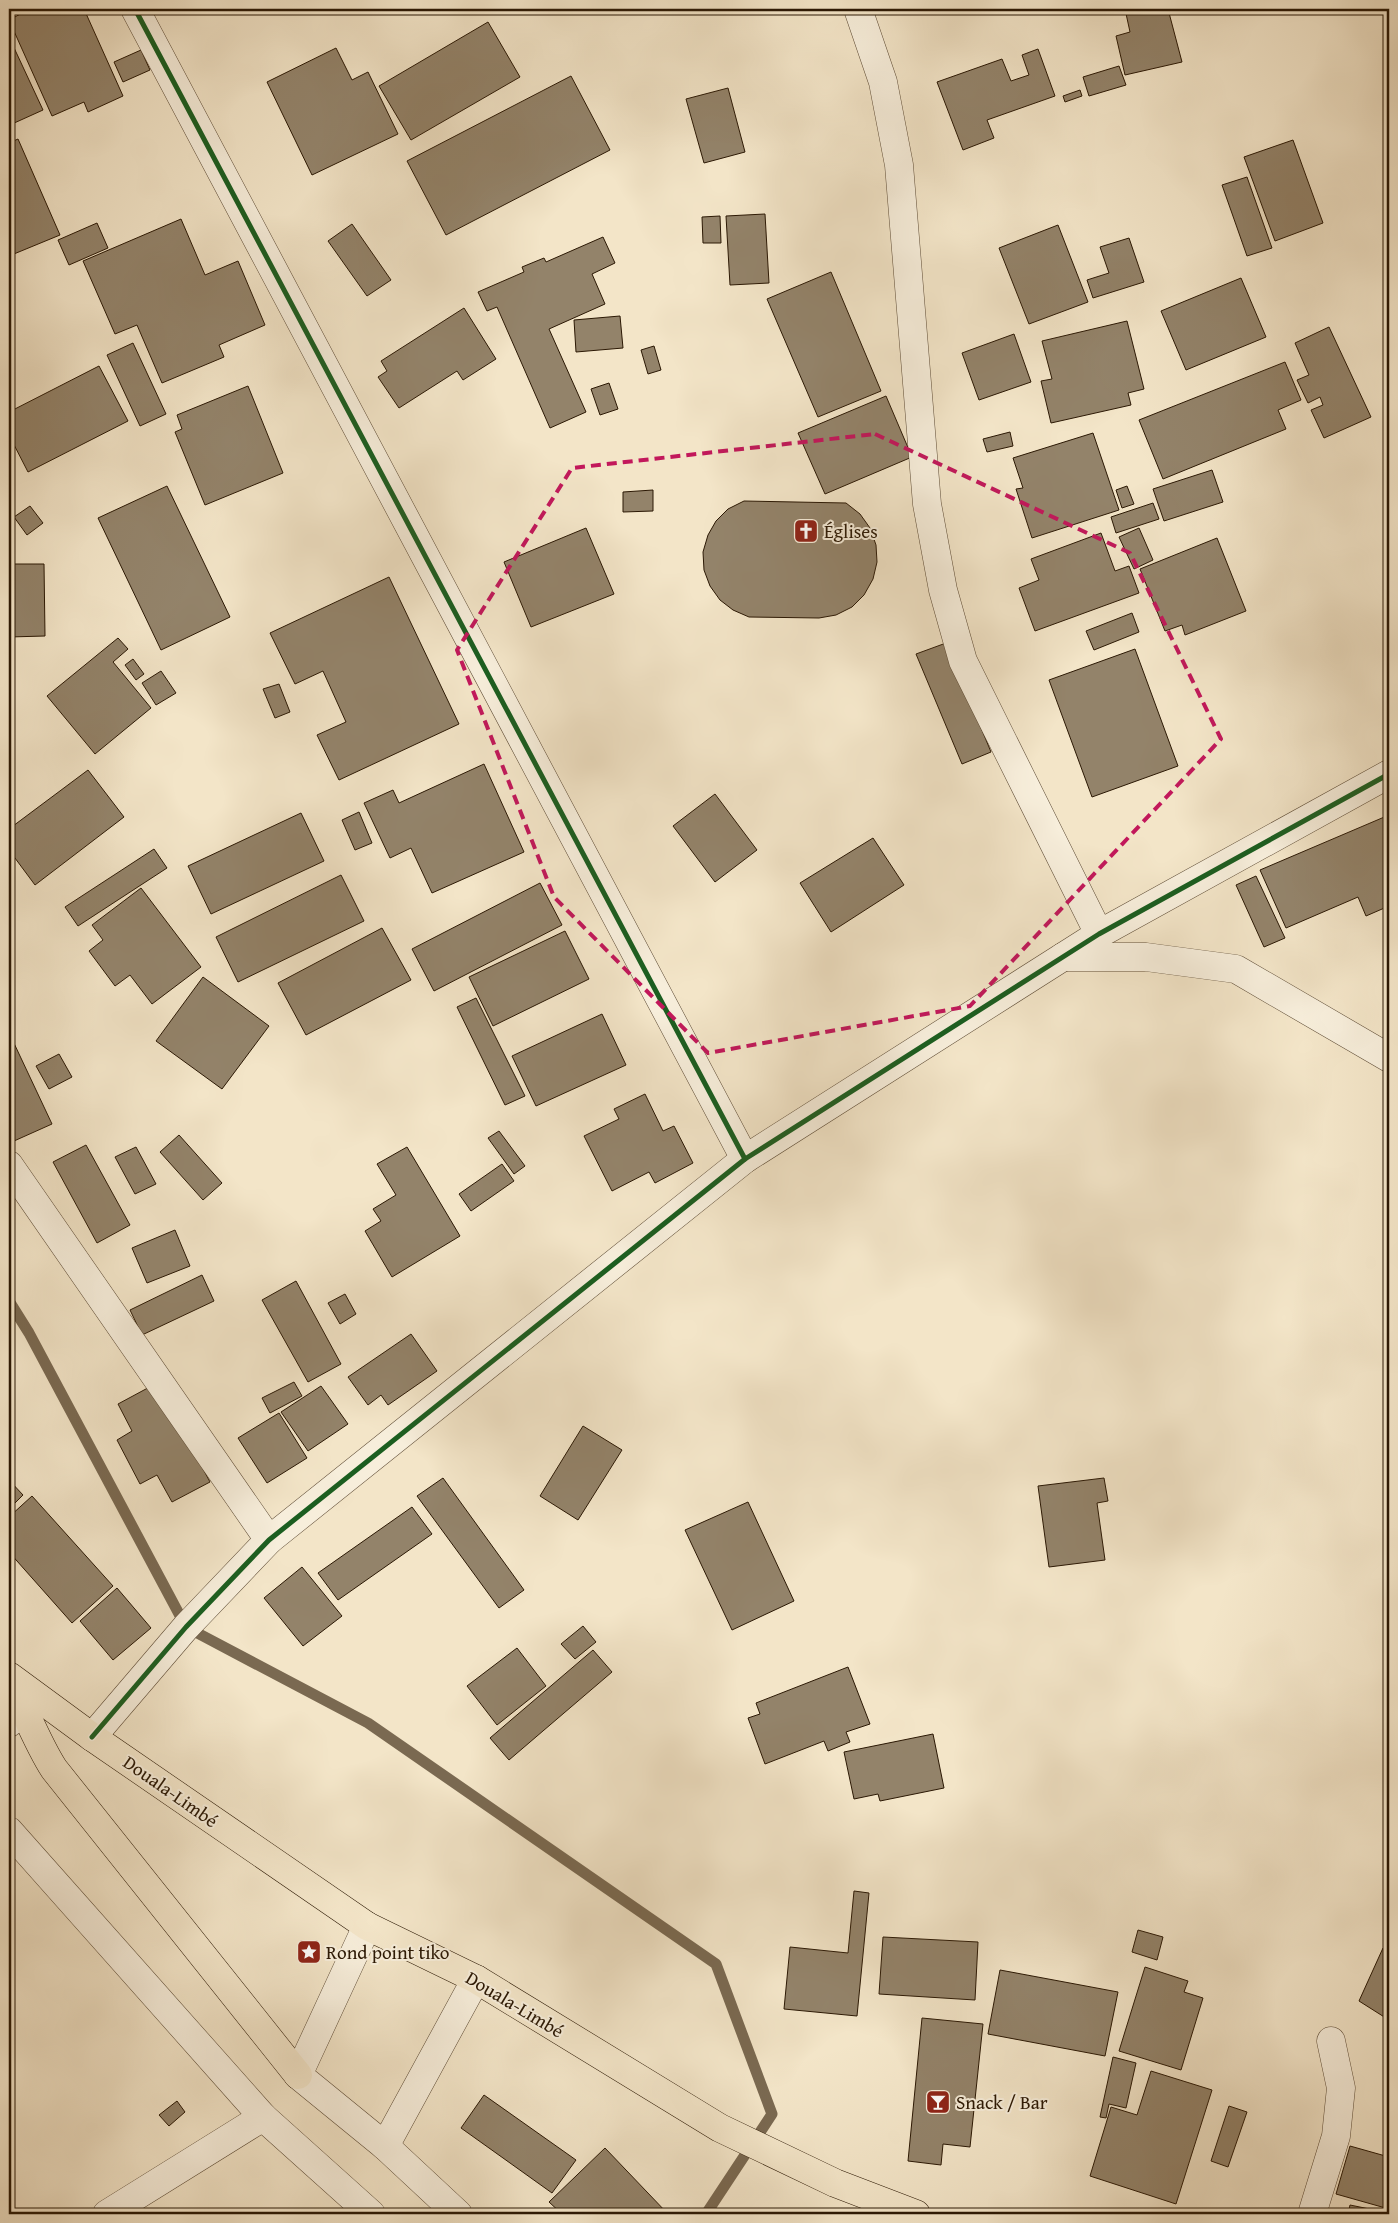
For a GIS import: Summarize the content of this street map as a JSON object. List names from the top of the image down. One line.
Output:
{"streets":{"highway":["Douala-Limbé"]},"places":{"church":["Églises"],"place":["Rond point tiko"],"bar":["Snack / Bar"]}}
